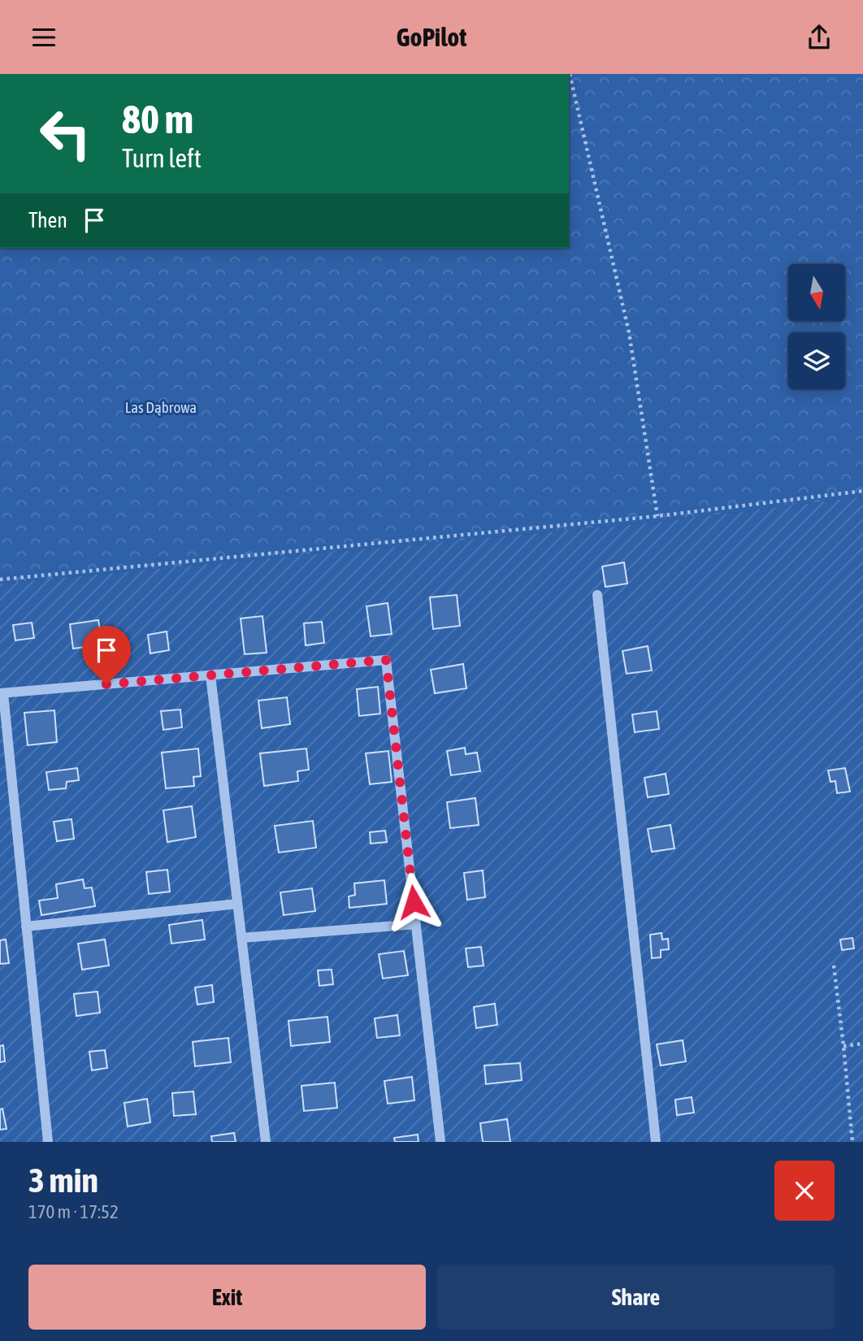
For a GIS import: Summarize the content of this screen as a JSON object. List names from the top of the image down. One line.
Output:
{"parks":["Las Dąbrowa"],"north":"bottom","page":{"header":"GoPilot","turn":["80 m","Turn left"],"then":"Then","heading":["3 min","170 m · 17:52"],"buttons":["Exit","Share"]}}
